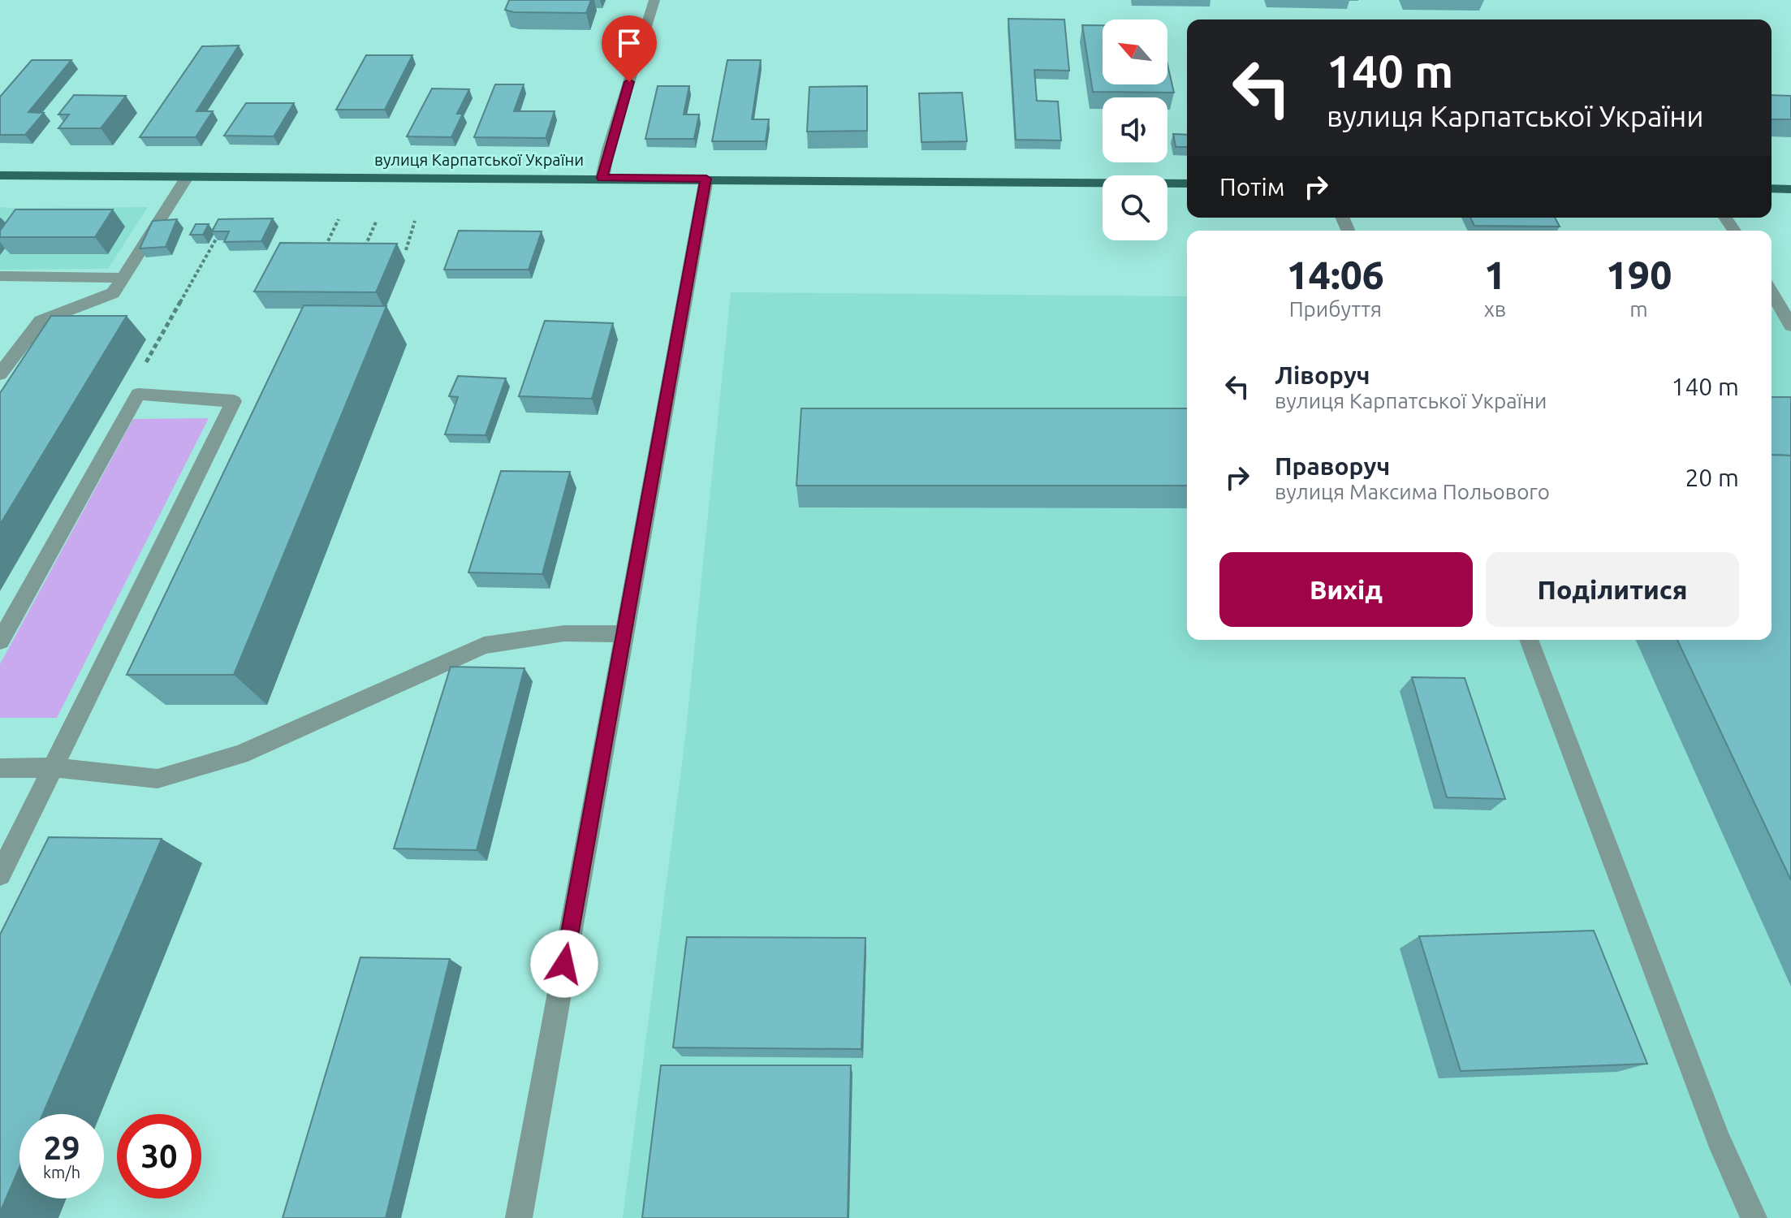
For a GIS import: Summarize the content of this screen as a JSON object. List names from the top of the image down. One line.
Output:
{"streets":{"main road":["вулиця Карпатської України"]},"north":"top left","page":{"turn":["140 m","вулиця Карпатської України"],"then":"Потім","eta":["14:06","Прибуття","1","хв","190","m"],"list":[{"name":"Ліворуч","note":"вулиця Карпатської України","value":"140 m"},{"name":"Праворуч","note":"вулиця Максима Польового","value":"20 m"}],"buttons":["Вихід","Поділитися"],"speed":"29 km/h","limit":"30"}}
